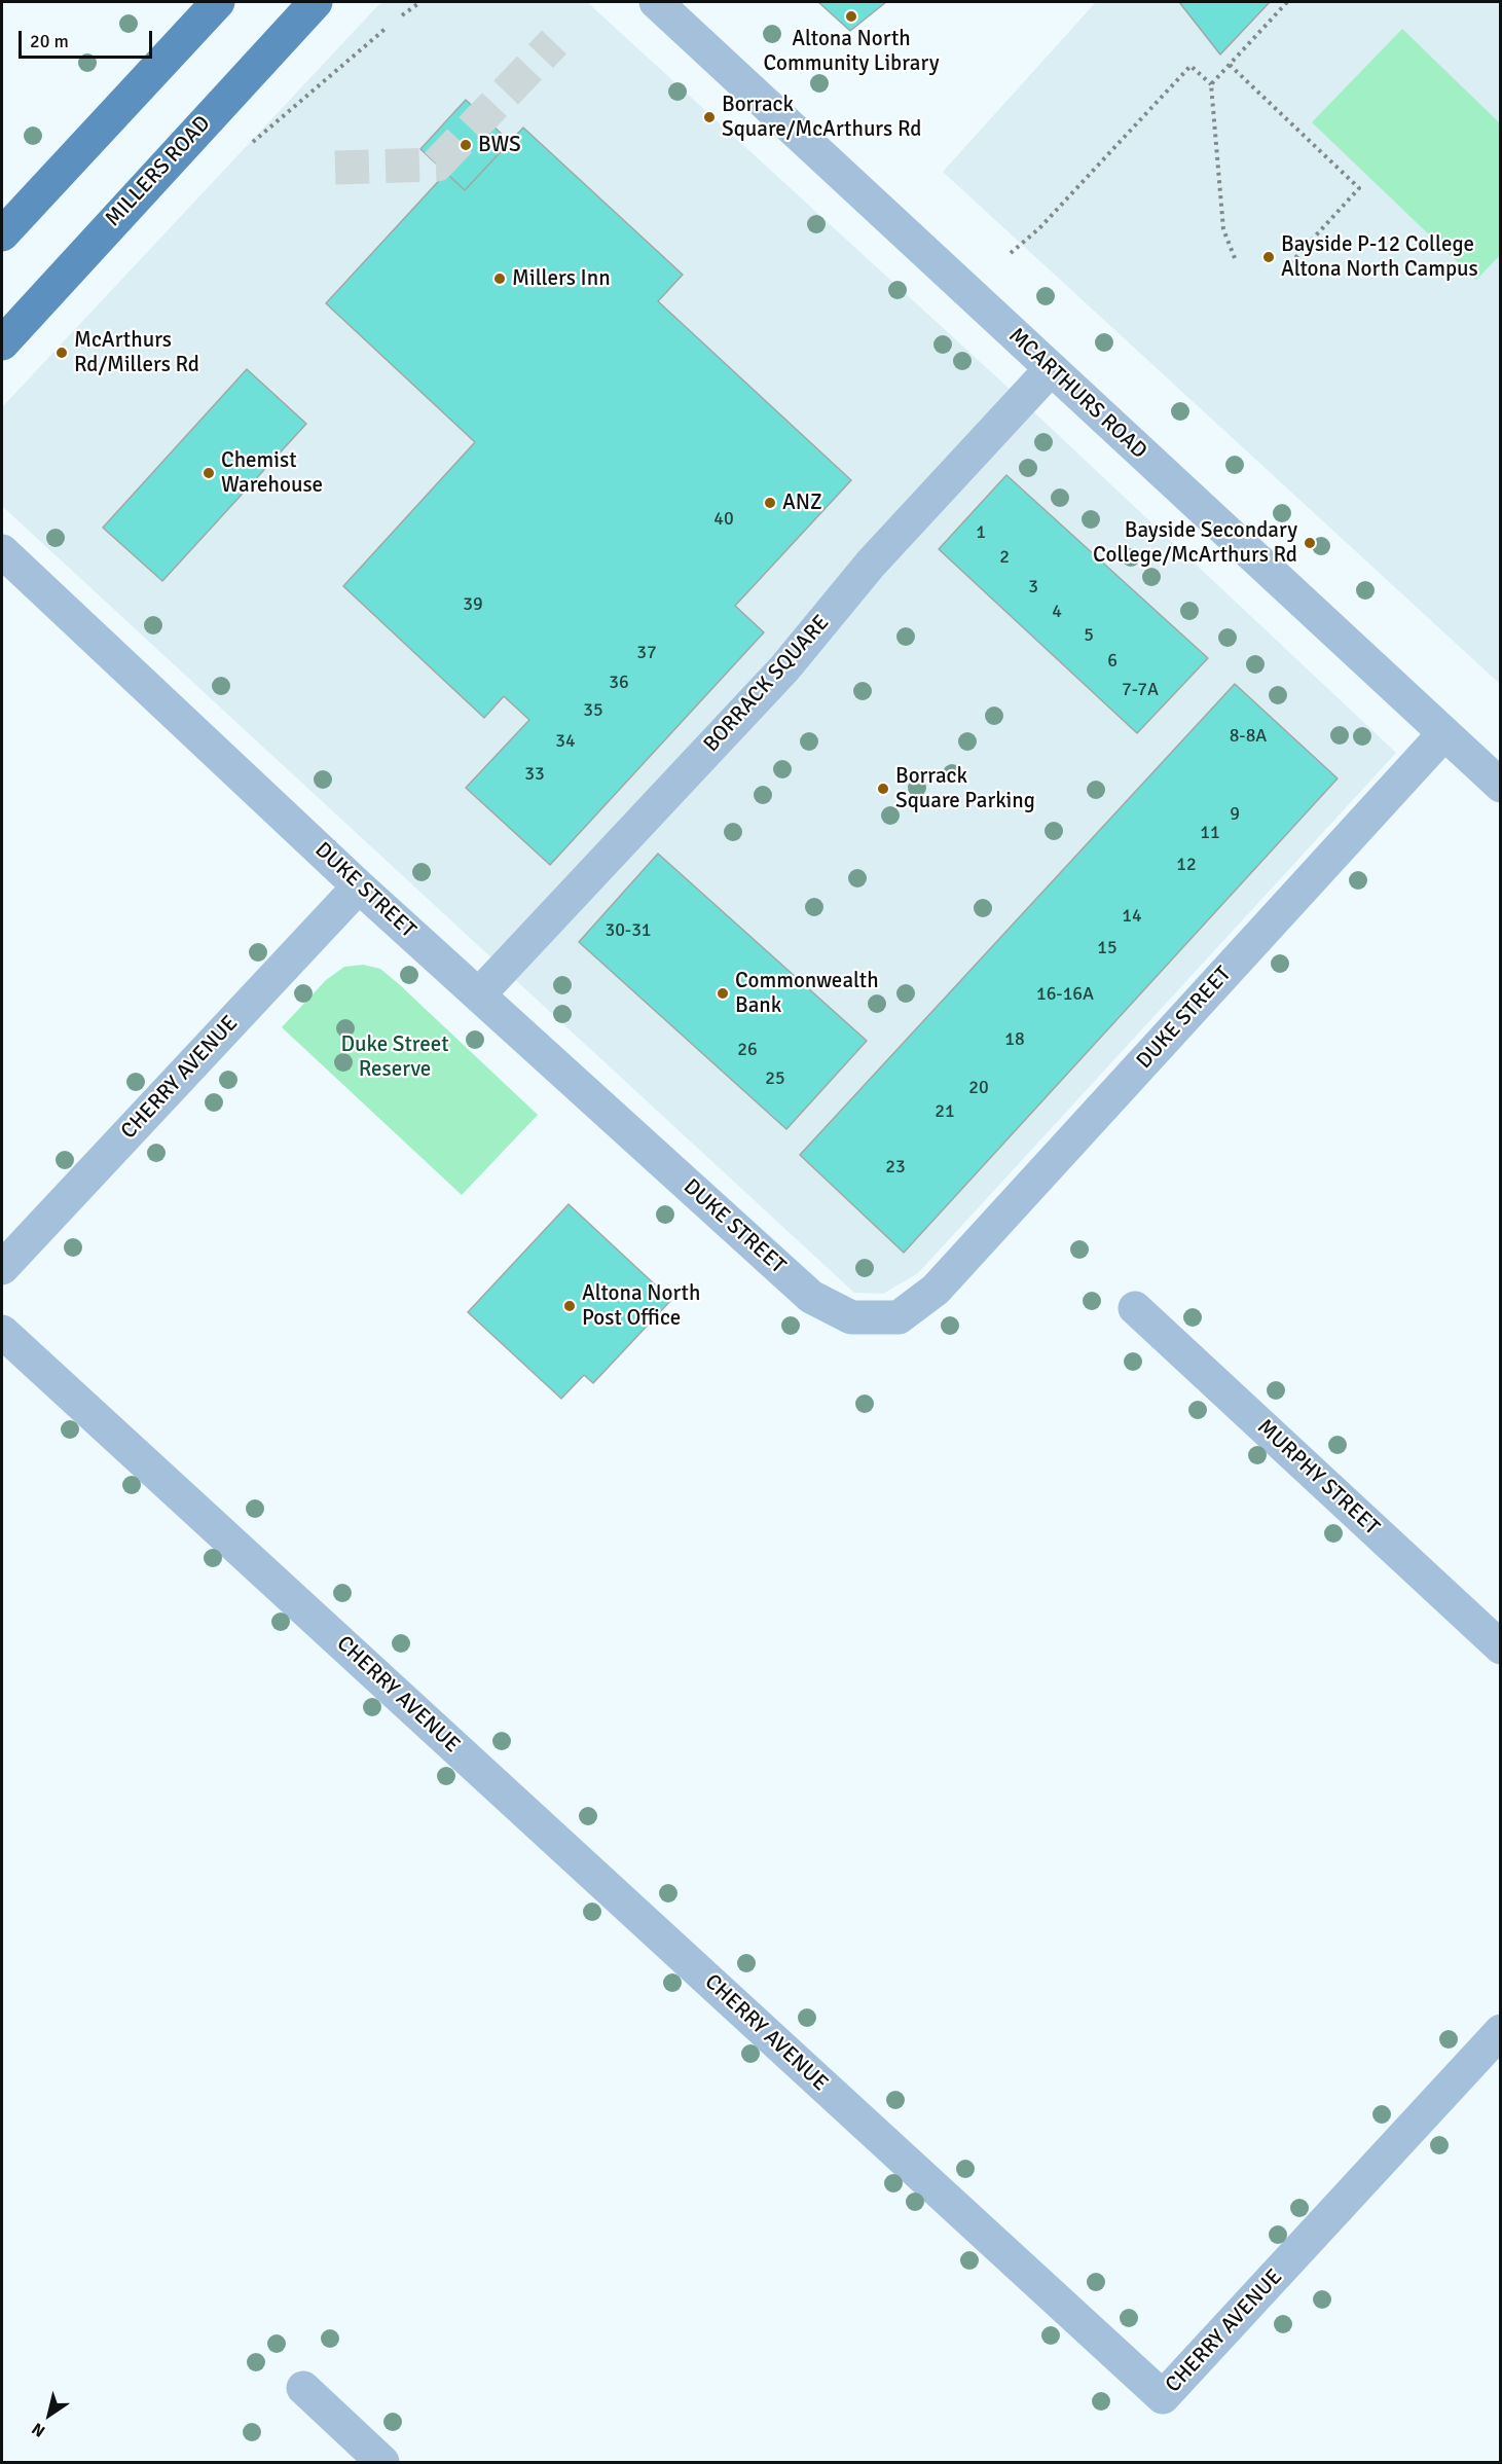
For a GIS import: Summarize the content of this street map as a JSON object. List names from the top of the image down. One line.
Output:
{"streets":{"main road":["MILLERS ROAD"],"street":["MCARTHURS ROAD","BORRACK SQUARE","DUKE STREET","CHERRY AVENUE","MURPHY STREET"]},"crossings":[["MCARTHURS ROAD","BORRACK SQUARE"],["MCARTHURS ROAD","DUKE STREET"],["BORRACK SQUARE","DUKE STREET"],["DUKE STREET","CHERRY AVENUE"]],"parks":["Duke Street Reserve"],"places":["Altona North Community Library","Borrack Square/McArthurs Rd","BWS","Bayside P-12 College Altona North Campus","Millers Inn","McArthurs Rd/Millers Rd","Chemist Warehouse","ANZ","Bayside Secondary College/McArthurs Rd","Borrack Square Parking","Commonwealth Bank","Altona North Post Office"],"house_numbers":["40","1","2","3","39","4","5","37","6","36","7-7A","35","8-8A","34","33","9","11","12","14","30-31","15","16-16A","18","26","25","20","21","23"],"scale_bar":"20 m","north":"bottom left"}
